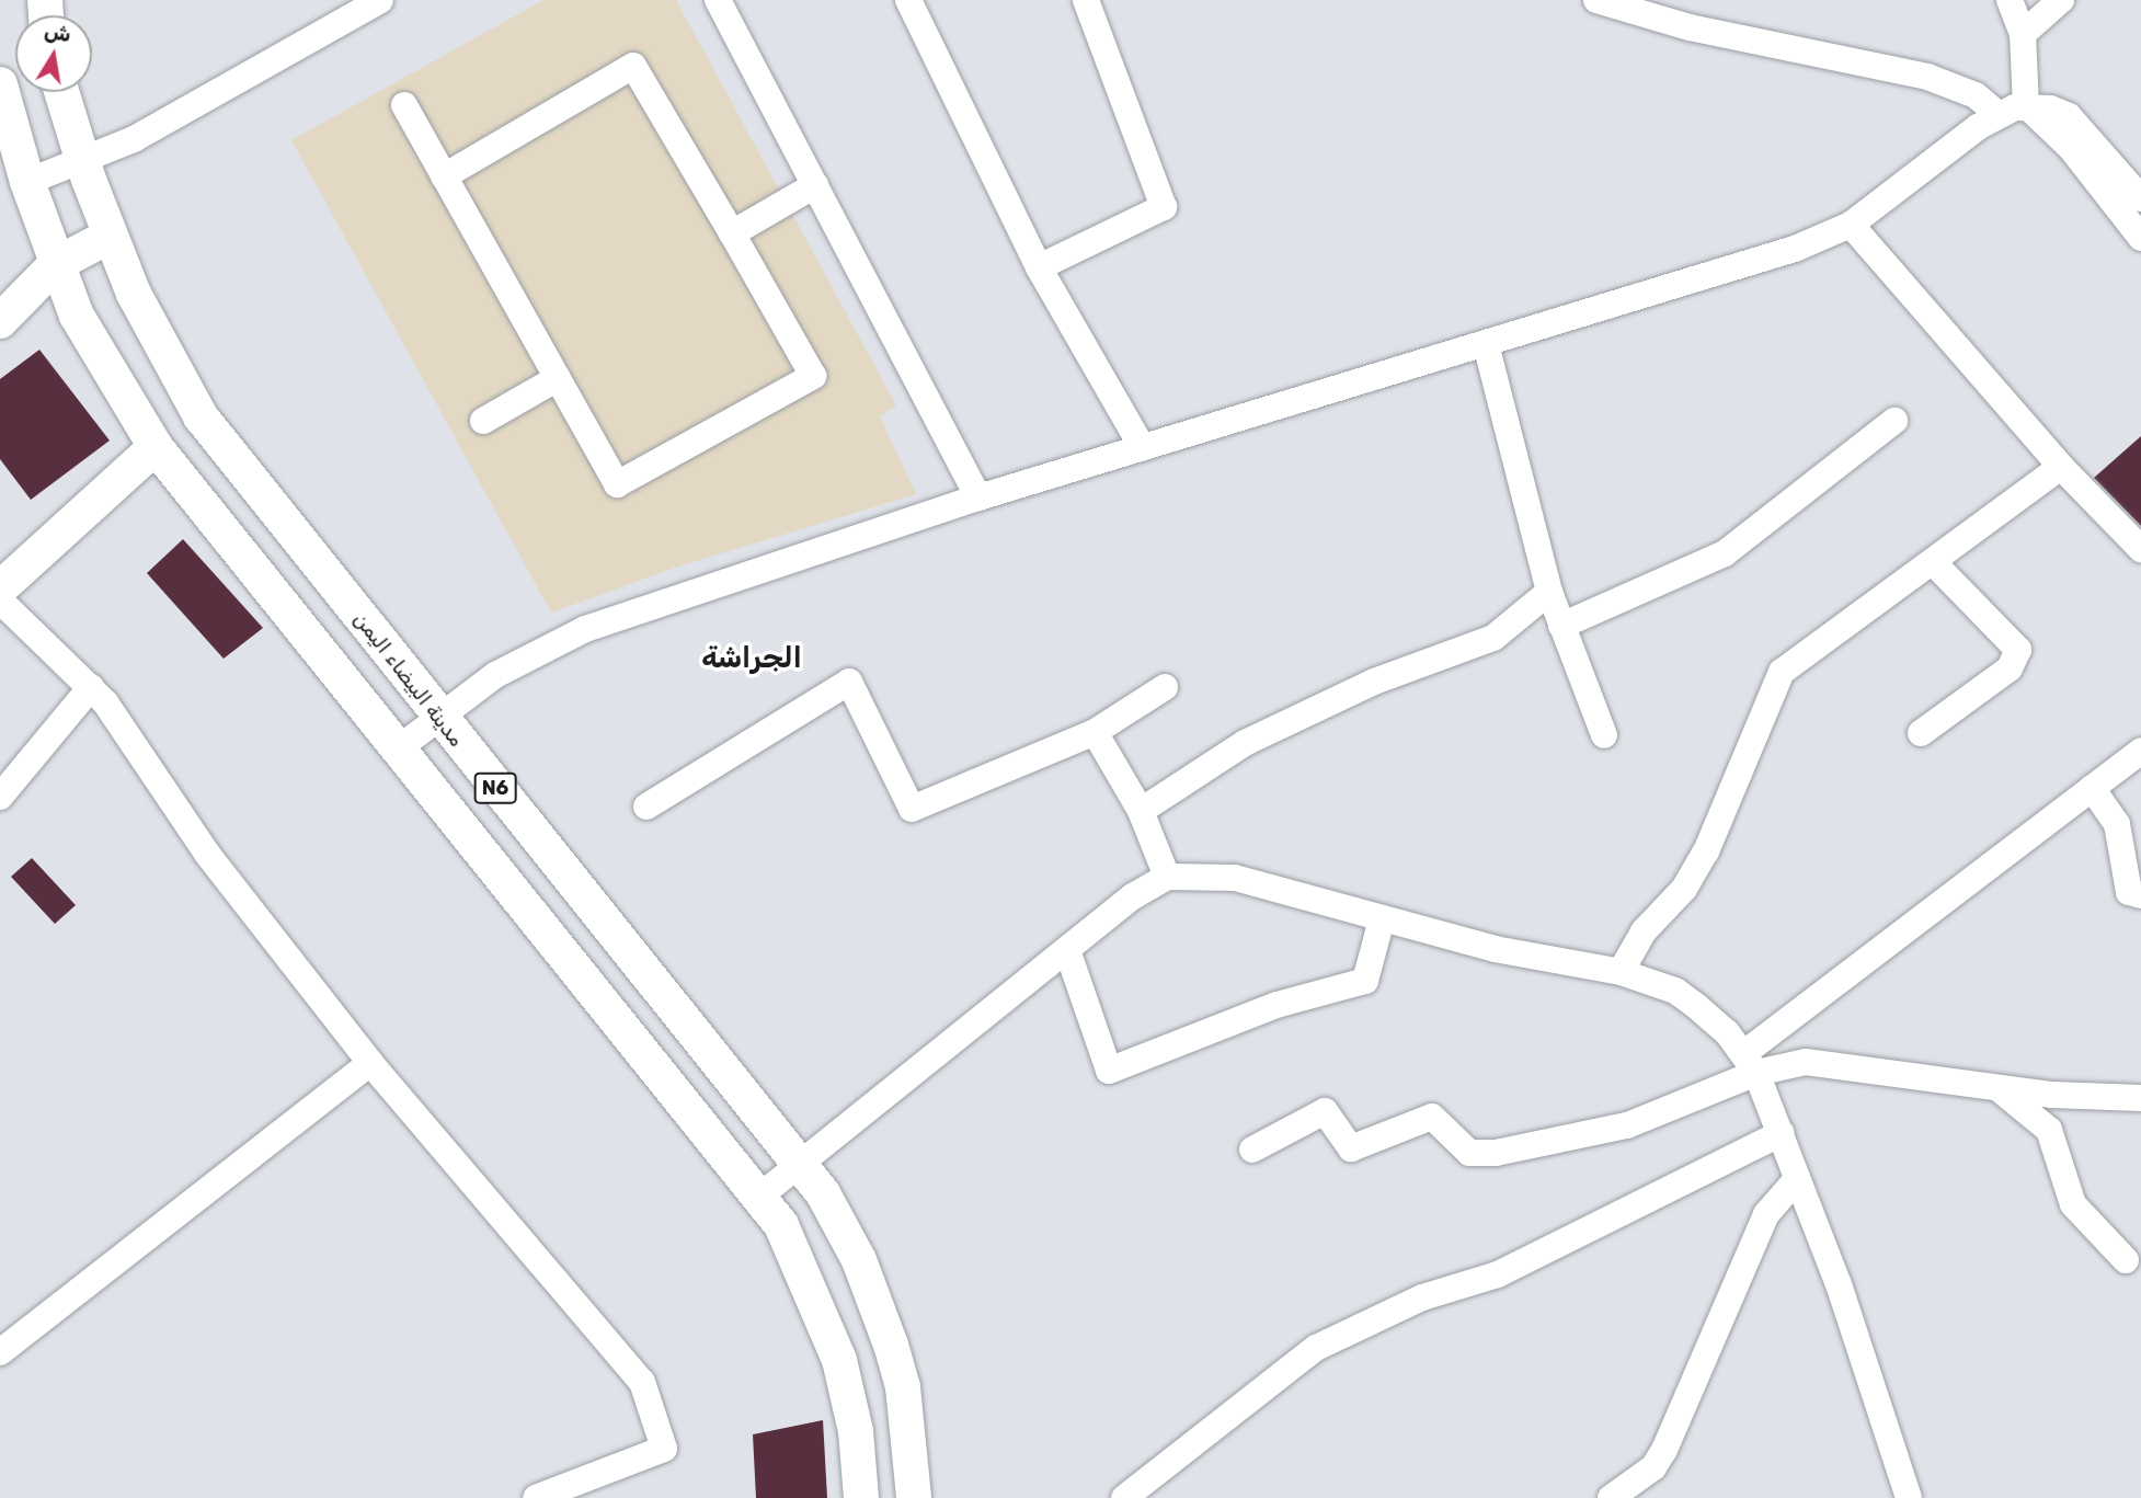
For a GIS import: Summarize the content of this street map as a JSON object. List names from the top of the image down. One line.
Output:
{"streets":{"main road":["مدينة البيضاء اليمن","N6"]},"districts":["الجراشة"],"north":"top"}
